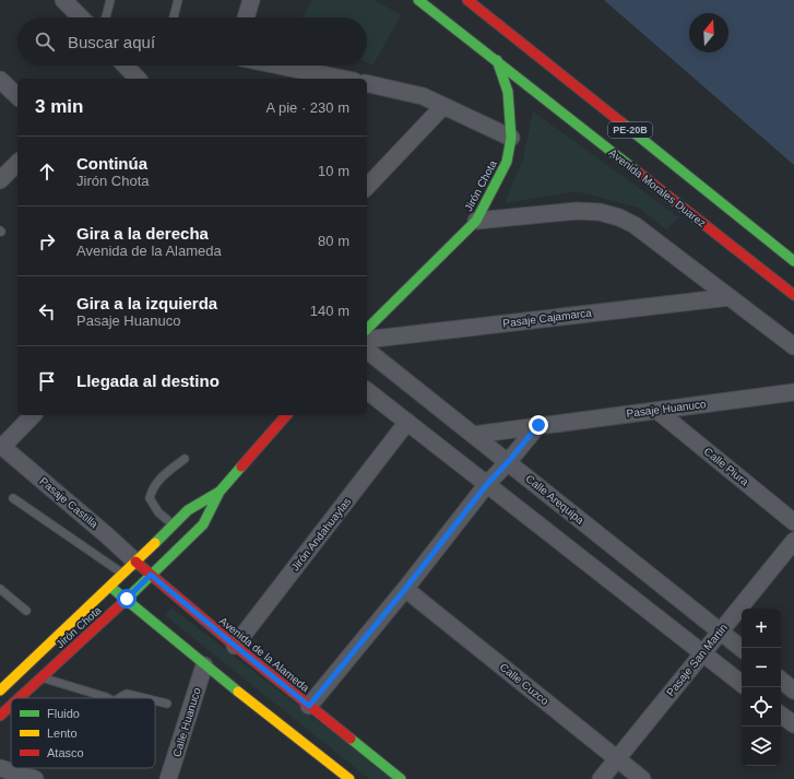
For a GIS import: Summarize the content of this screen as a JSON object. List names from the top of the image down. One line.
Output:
{"streets":{"main road":["PE-20B","Jirón Chota","Avenida Morales Duarez","Avenida de la Alameda"],"street":["Pasaje Cajamarca","Pasaje Huanuco","Calle Piura","Calle Arequipa","Pasaje Castilla","Jirón Andahuaylas","Pasaje San Martin","Calle Cuzco","Calle Huanuco"]},"crossings":[["Jirón Chota","Avenida Morales Duarez"],["Jirón Chota","Pasaje Castilla"],["Jirón Chota","Avenida de la Alameda"],["Pasaje Huanuco","Calle Piura"],["Pasaje Huanuco","Calle Arequipa"],["Calle Arequipa","Pasaje San Martin"],["Pasaje Castilla","Avenida de la Alameda"],["Jirón Andahuaylas","Avenida de la Alameda"],["Pasaje San Martin","Calle Cuzco"]],"legend":["Fluido","Lento","Atasco"],"north":"top","page":{"search":"Buscar aquí","heading":["3 min","A pie · 230 m"],"list":[["Continúa","Jirón Chota","10 m"],["Gira a la derecha","Avenida de la Alameda","80 m"],["Gira a la izquierda","Pasaje Huanuco","140 m"],"Llegada al destino"],"map_buttons":["+","−"]}}
